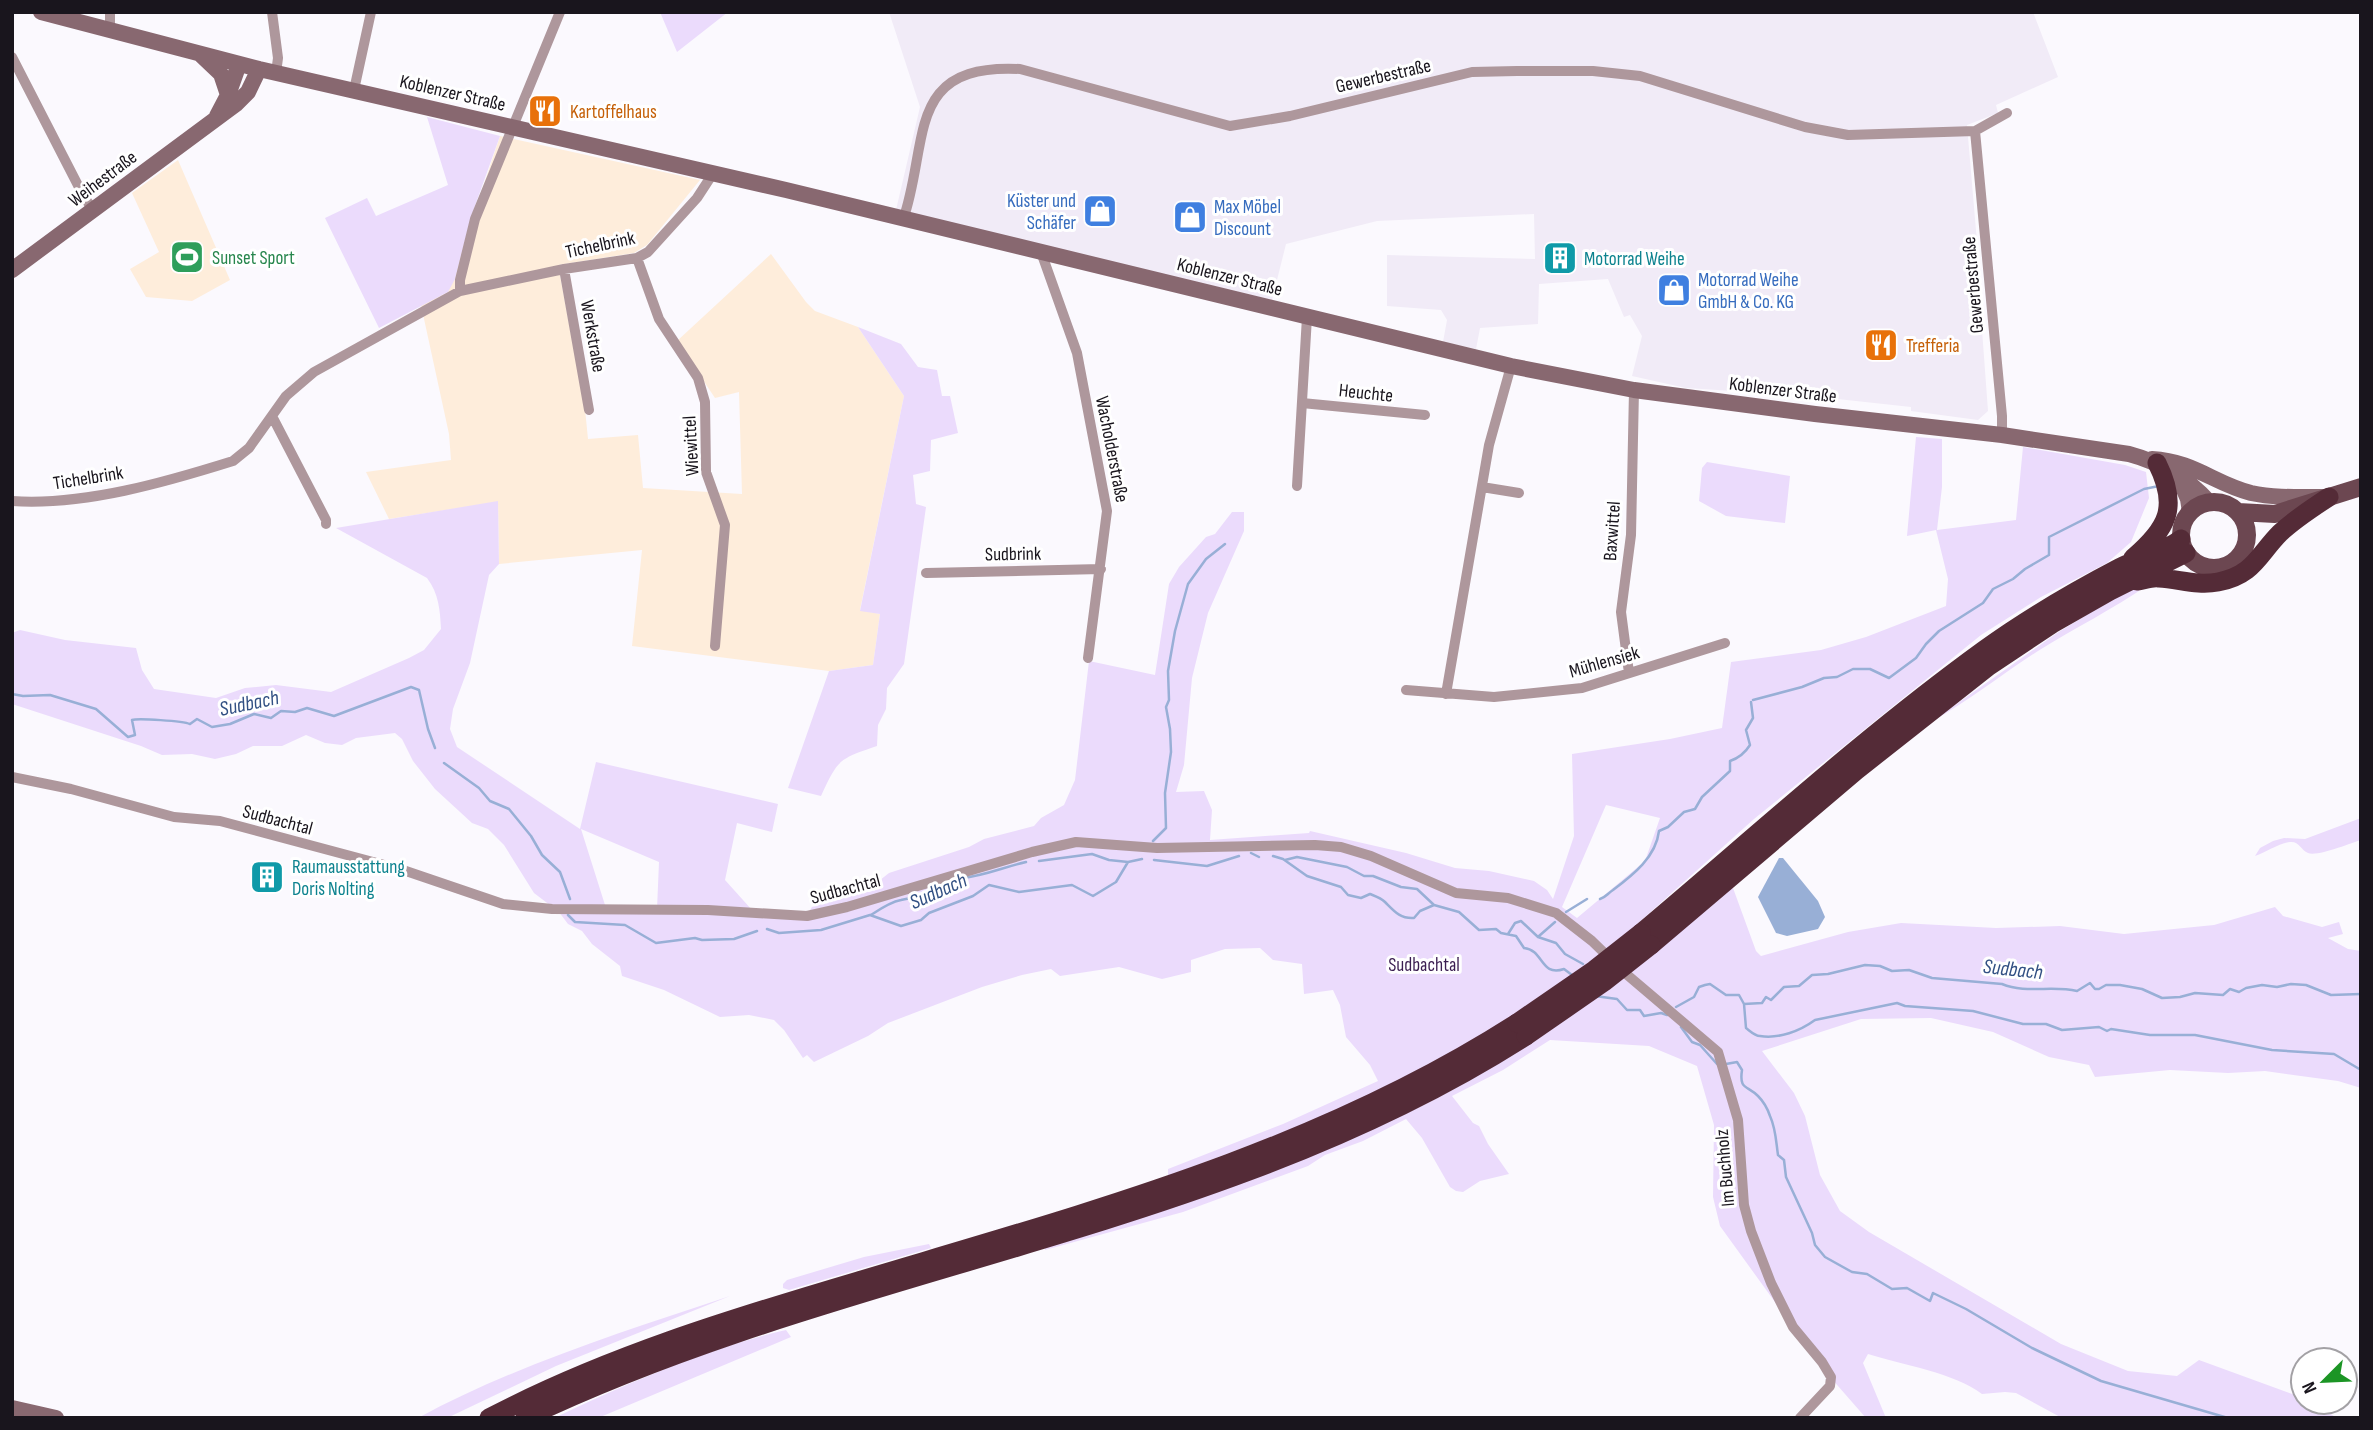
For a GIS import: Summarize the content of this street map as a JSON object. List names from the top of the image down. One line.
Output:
{"streets":{"main road":["Koblenzer Straße","Weihestraße"],"street":["Gewerbestraße","Tichelbrink","Werkstraße","Heuchte","Wiewittel","Wacholderstraße","Baxwittel","Sudbrink","Mühlensiek","Sudbachtal","Im Buchholz"]},"crossings":[["Gewerbestraße","Koblenzer Straße"],["Koblenzer Straße","Weihestraße"],["Koblenzer Straße","Tichelbrink"],["Koblenzer Straße","Wacholderstraße"],["Koblenzer Straße","Baxwittel"],["Tichelbrink","Werkstraße"],["Tichelbrink","Wiewittel"],["Wacholderstraße","Sudbrink"],["Baxwittel","Mühlensiek"],["Sudbachtal","Im Buchholz"]],"water":["Sudbach"],"parks":["Sudbachtal"],"places":{"restaurant":["Kartoffelhaus","Trefferia"],"shop":["Küster und Schäfer","Max Möbel Discount","Motorrad Weihe GmbH & Co. KG"],"sports":["Sunset Sport"],"building":["Motorrad Weihe","Raumausstattung Doris Nolting"]},"north":"bottom left"}
